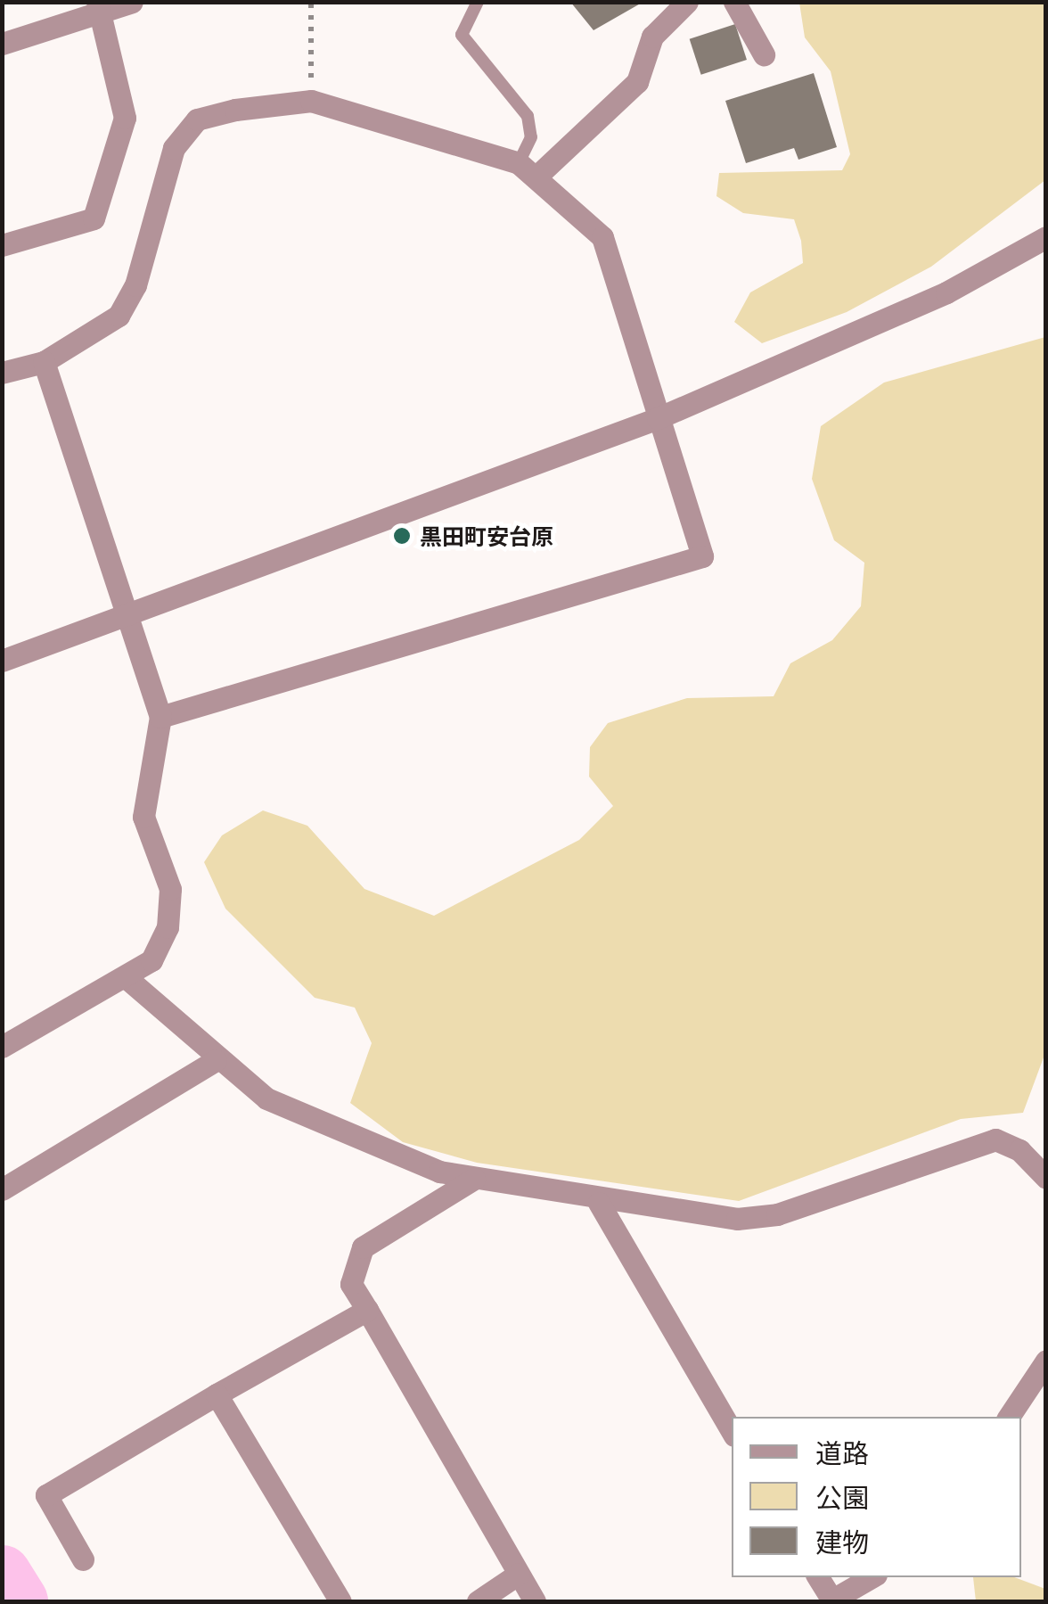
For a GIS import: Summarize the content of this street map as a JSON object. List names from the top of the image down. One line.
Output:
{"places":["黒田町安台原"],"legend":["道路","公園","建物"]}
